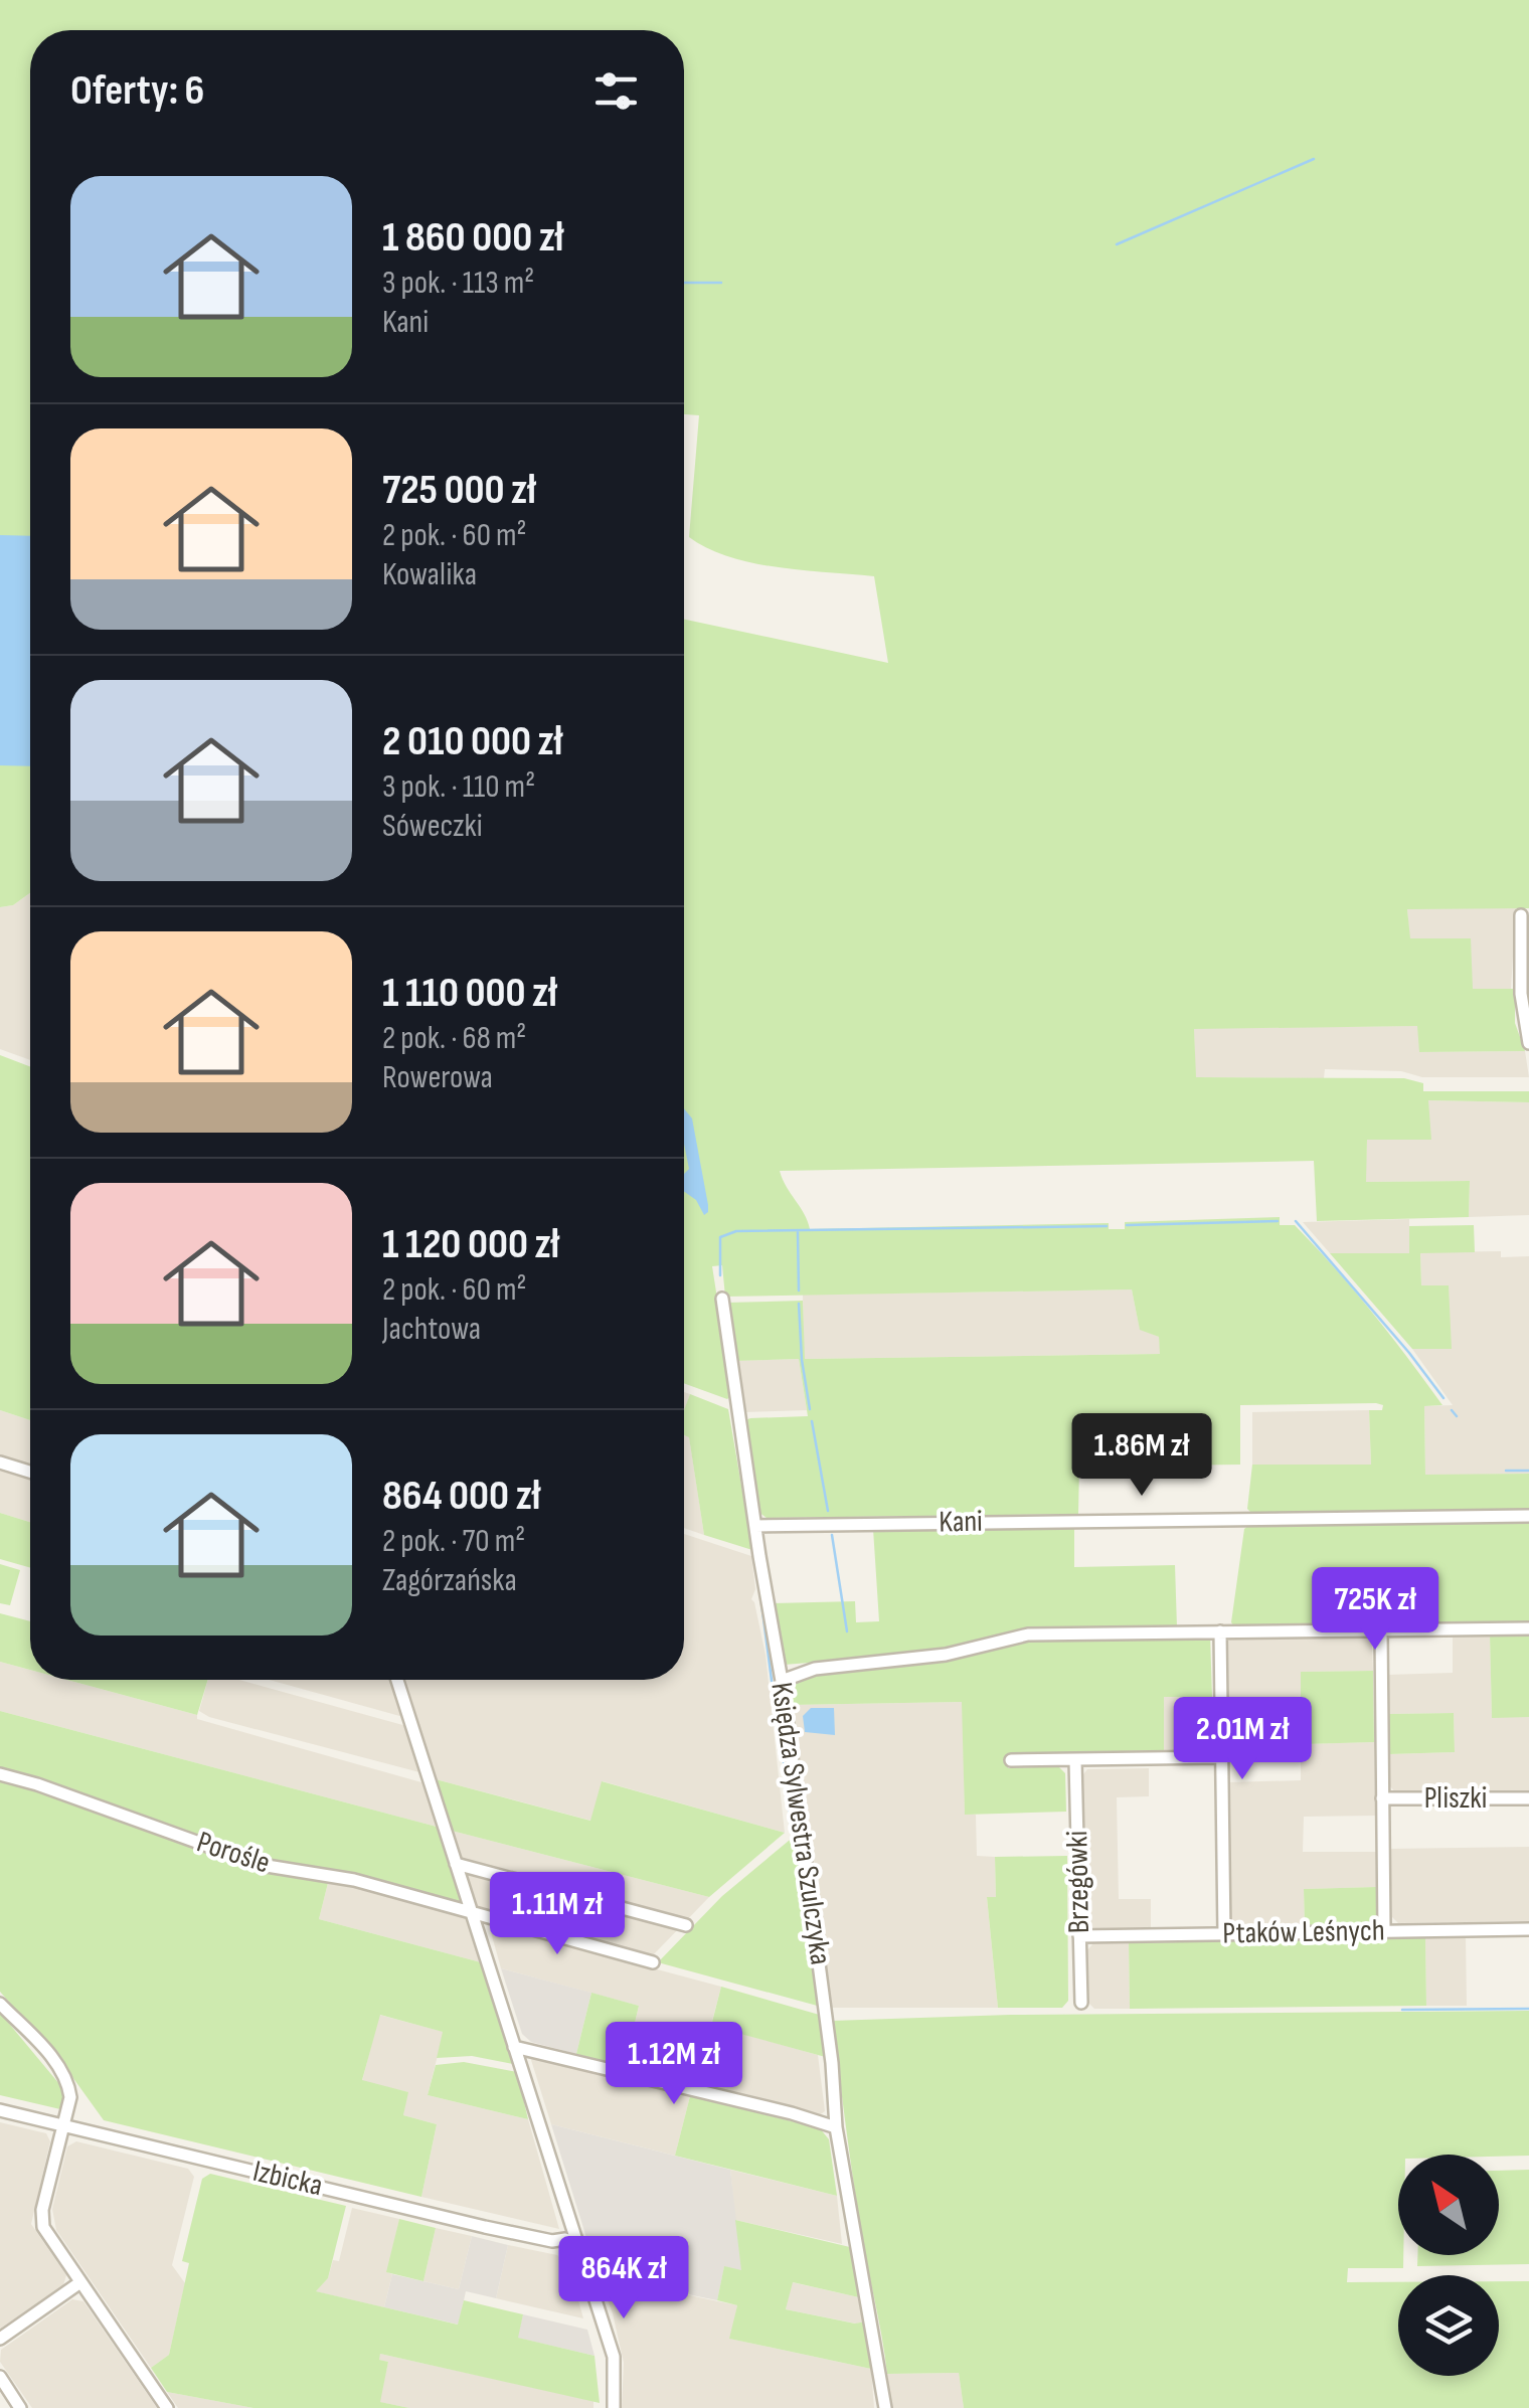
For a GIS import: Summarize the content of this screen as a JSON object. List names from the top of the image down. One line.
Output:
{"streets":{"street":["Kani","Pliszki","Księdza Sylwestra Szulczyka","Porośle","Brzegówki","Ptaków Leśnych","Izbicka"]},"crossings":[["Kani","Księdza Sylwestra Szulczyka"],["Brzegówki","Ptaków Leśnych"]],"north":"top left","page":{"heading":"Oferty: 6","list":[{"name":"1 860 000 zł","note":"3 pok. · 113 m² · Kani"},{"name":"725 000 zł","note":"2 pok. · 60 m² · Kowalika"},{"name":"2 010 000 zł","note":"3 pok. · 110 m² · Sóweczki"},{"name":"1 110 000 zł","note":"2 pok. · 68 m² · Rowerowa"},{"name":"1 120 000 zł","note":"2 pok. · 60 m² · Jachtowa"},{"name":"864 000 zł","note":"2 pok. · 70 m² · Zagórzańska"}],"price":["1.86M zł","725K zł","2.01M zł","1.11M zł","1.12M zł","864K zł"]}}
